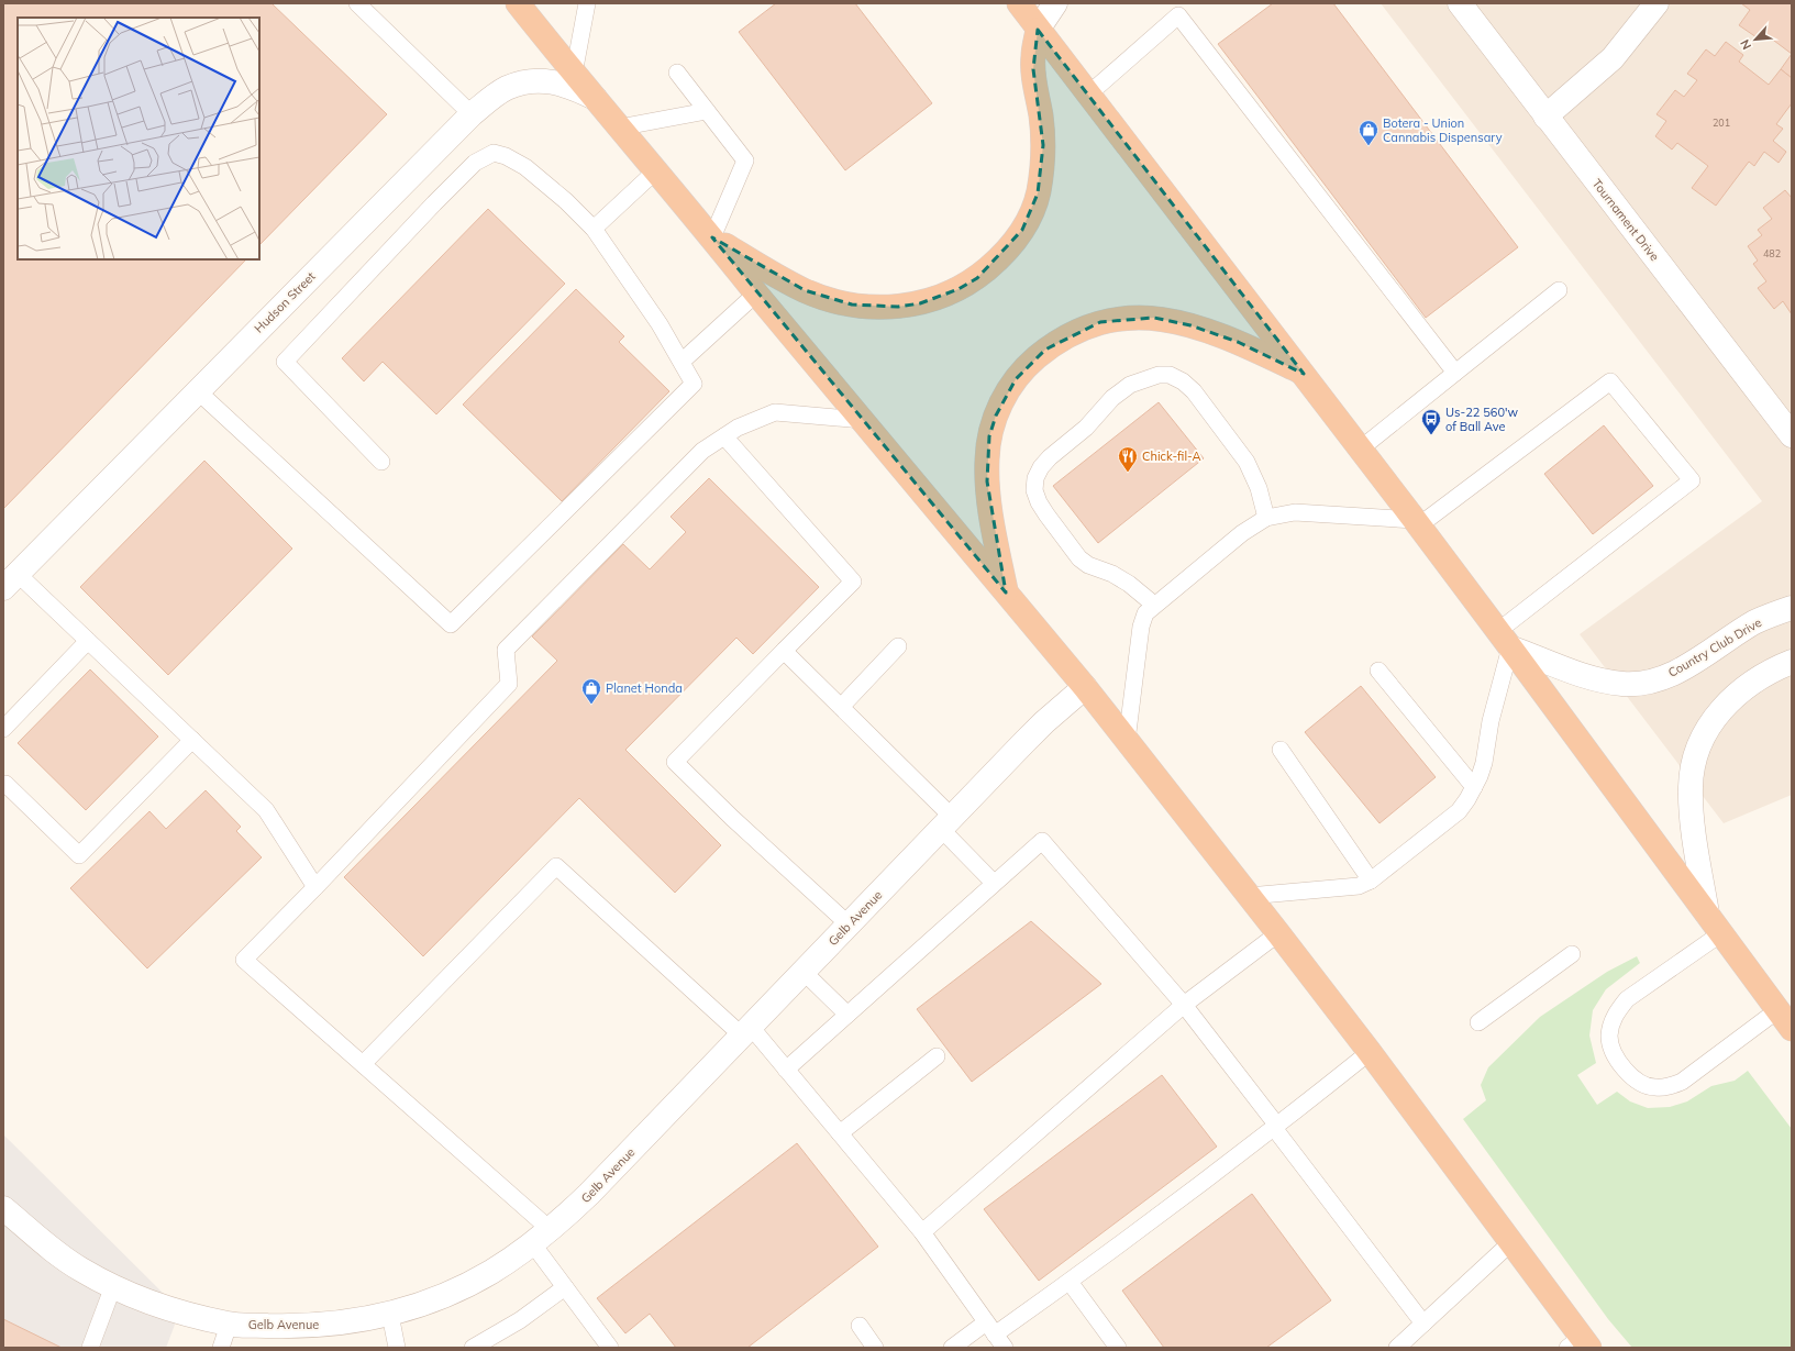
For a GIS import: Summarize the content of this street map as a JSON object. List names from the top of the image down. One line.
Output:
{"streets":{"street":["Tournament Drive","Hudson Street","Country Club Drive","Gelb Avenue"]},"places":{"shop":["Botera - Union Cannabis Dispensary","Planet Honda"],"bus stop":["Us-22 560'w of Ball Ave"],"restaurant":["Chick-fil-A"]},"house_numbers":["201","482"],"north":"bottom left"}
